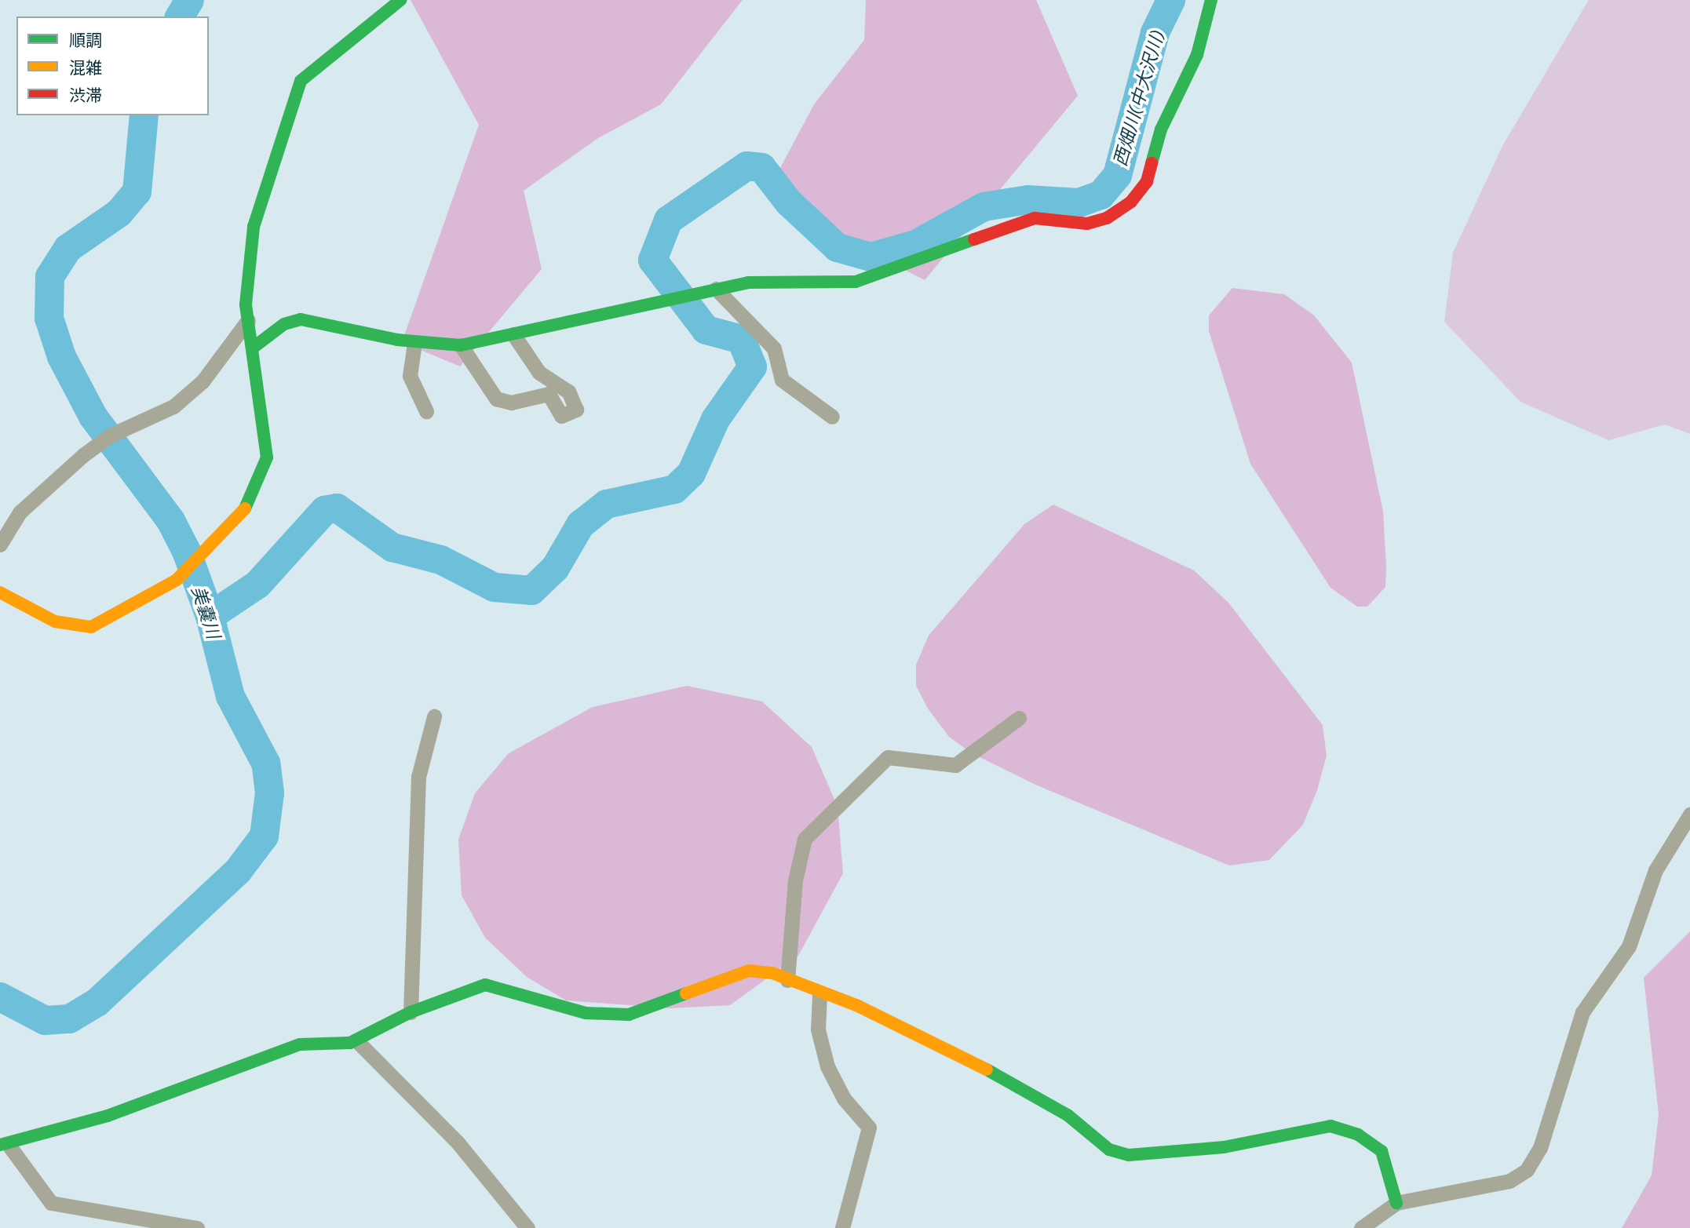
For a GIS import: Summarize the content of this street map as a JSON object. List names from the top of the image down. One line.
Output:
{"water":["西畑川(中大沢川)","美嚢川"],"legend":["順調","混雑","渋滞"]}
